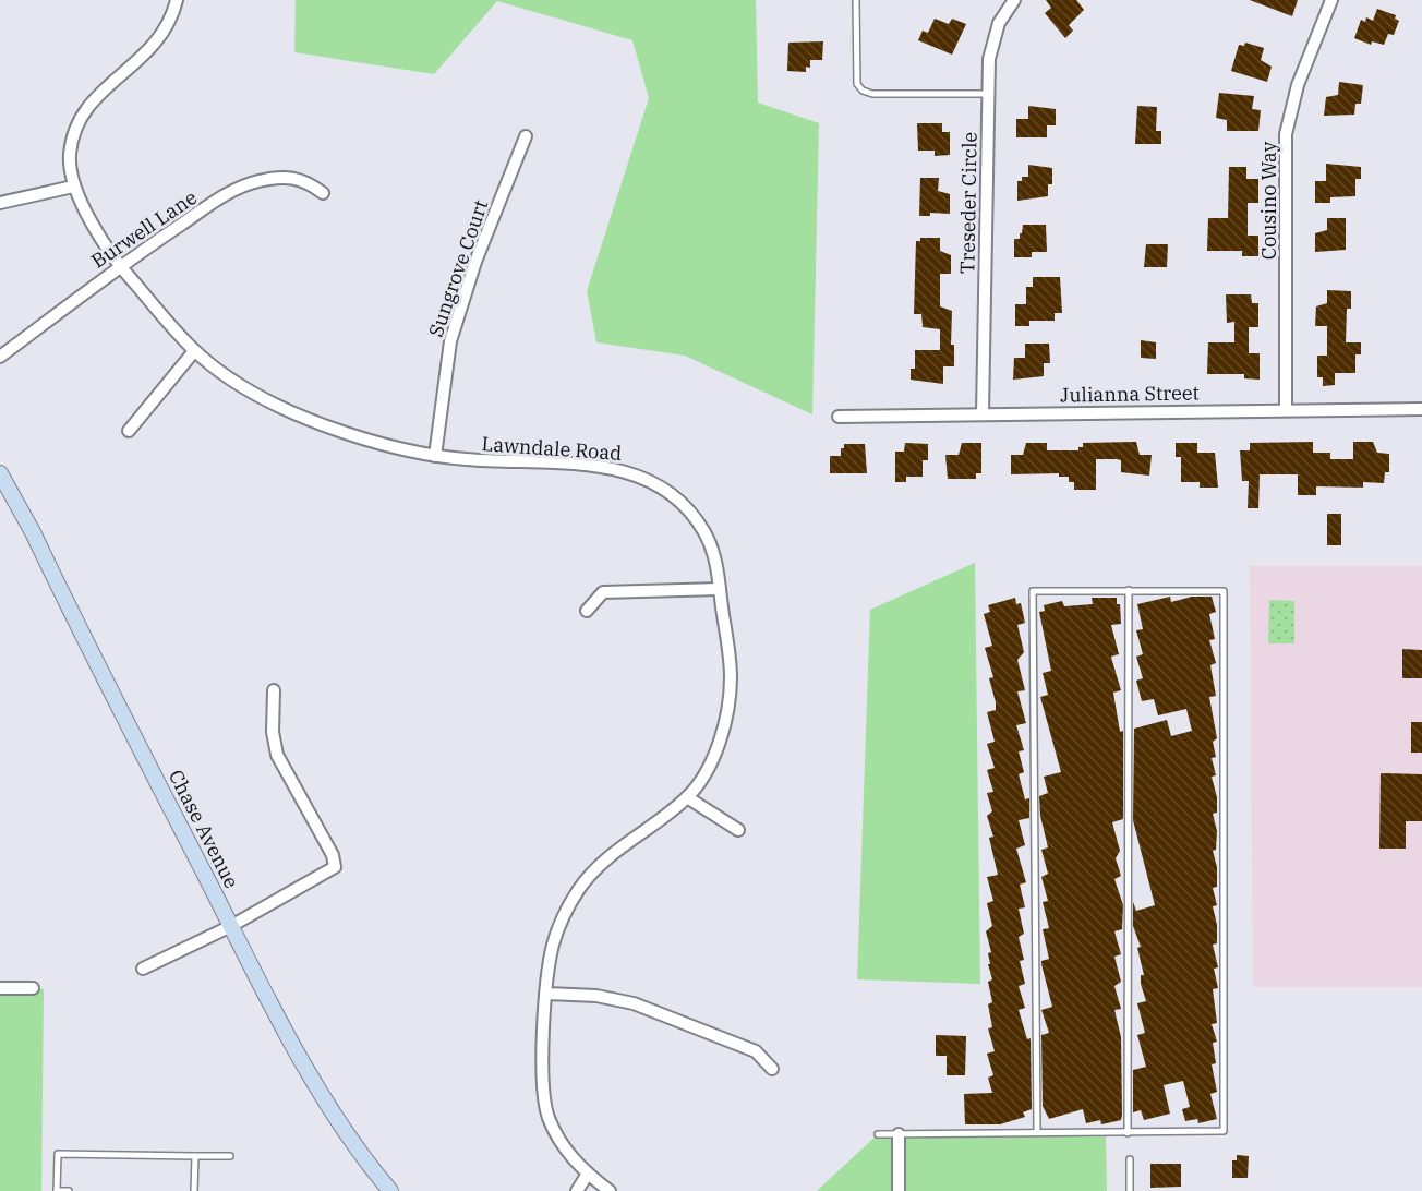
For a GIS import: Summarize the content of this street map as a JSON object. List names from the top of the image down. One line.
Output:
{"streets":{"main road":["Chase Avenue"],"street":["Cousino Way","Treseder Circle","Burwell Lane","Sungrove Court","Julianna Street","Lawndale Road"]},"crossings":[["Cousino Way","Julianna Street"],["Treseder Circle","Julianna Street"],["Burwell Lane","Lawndale Road"],["Sungrove Court","Lawndale Road"]]}
